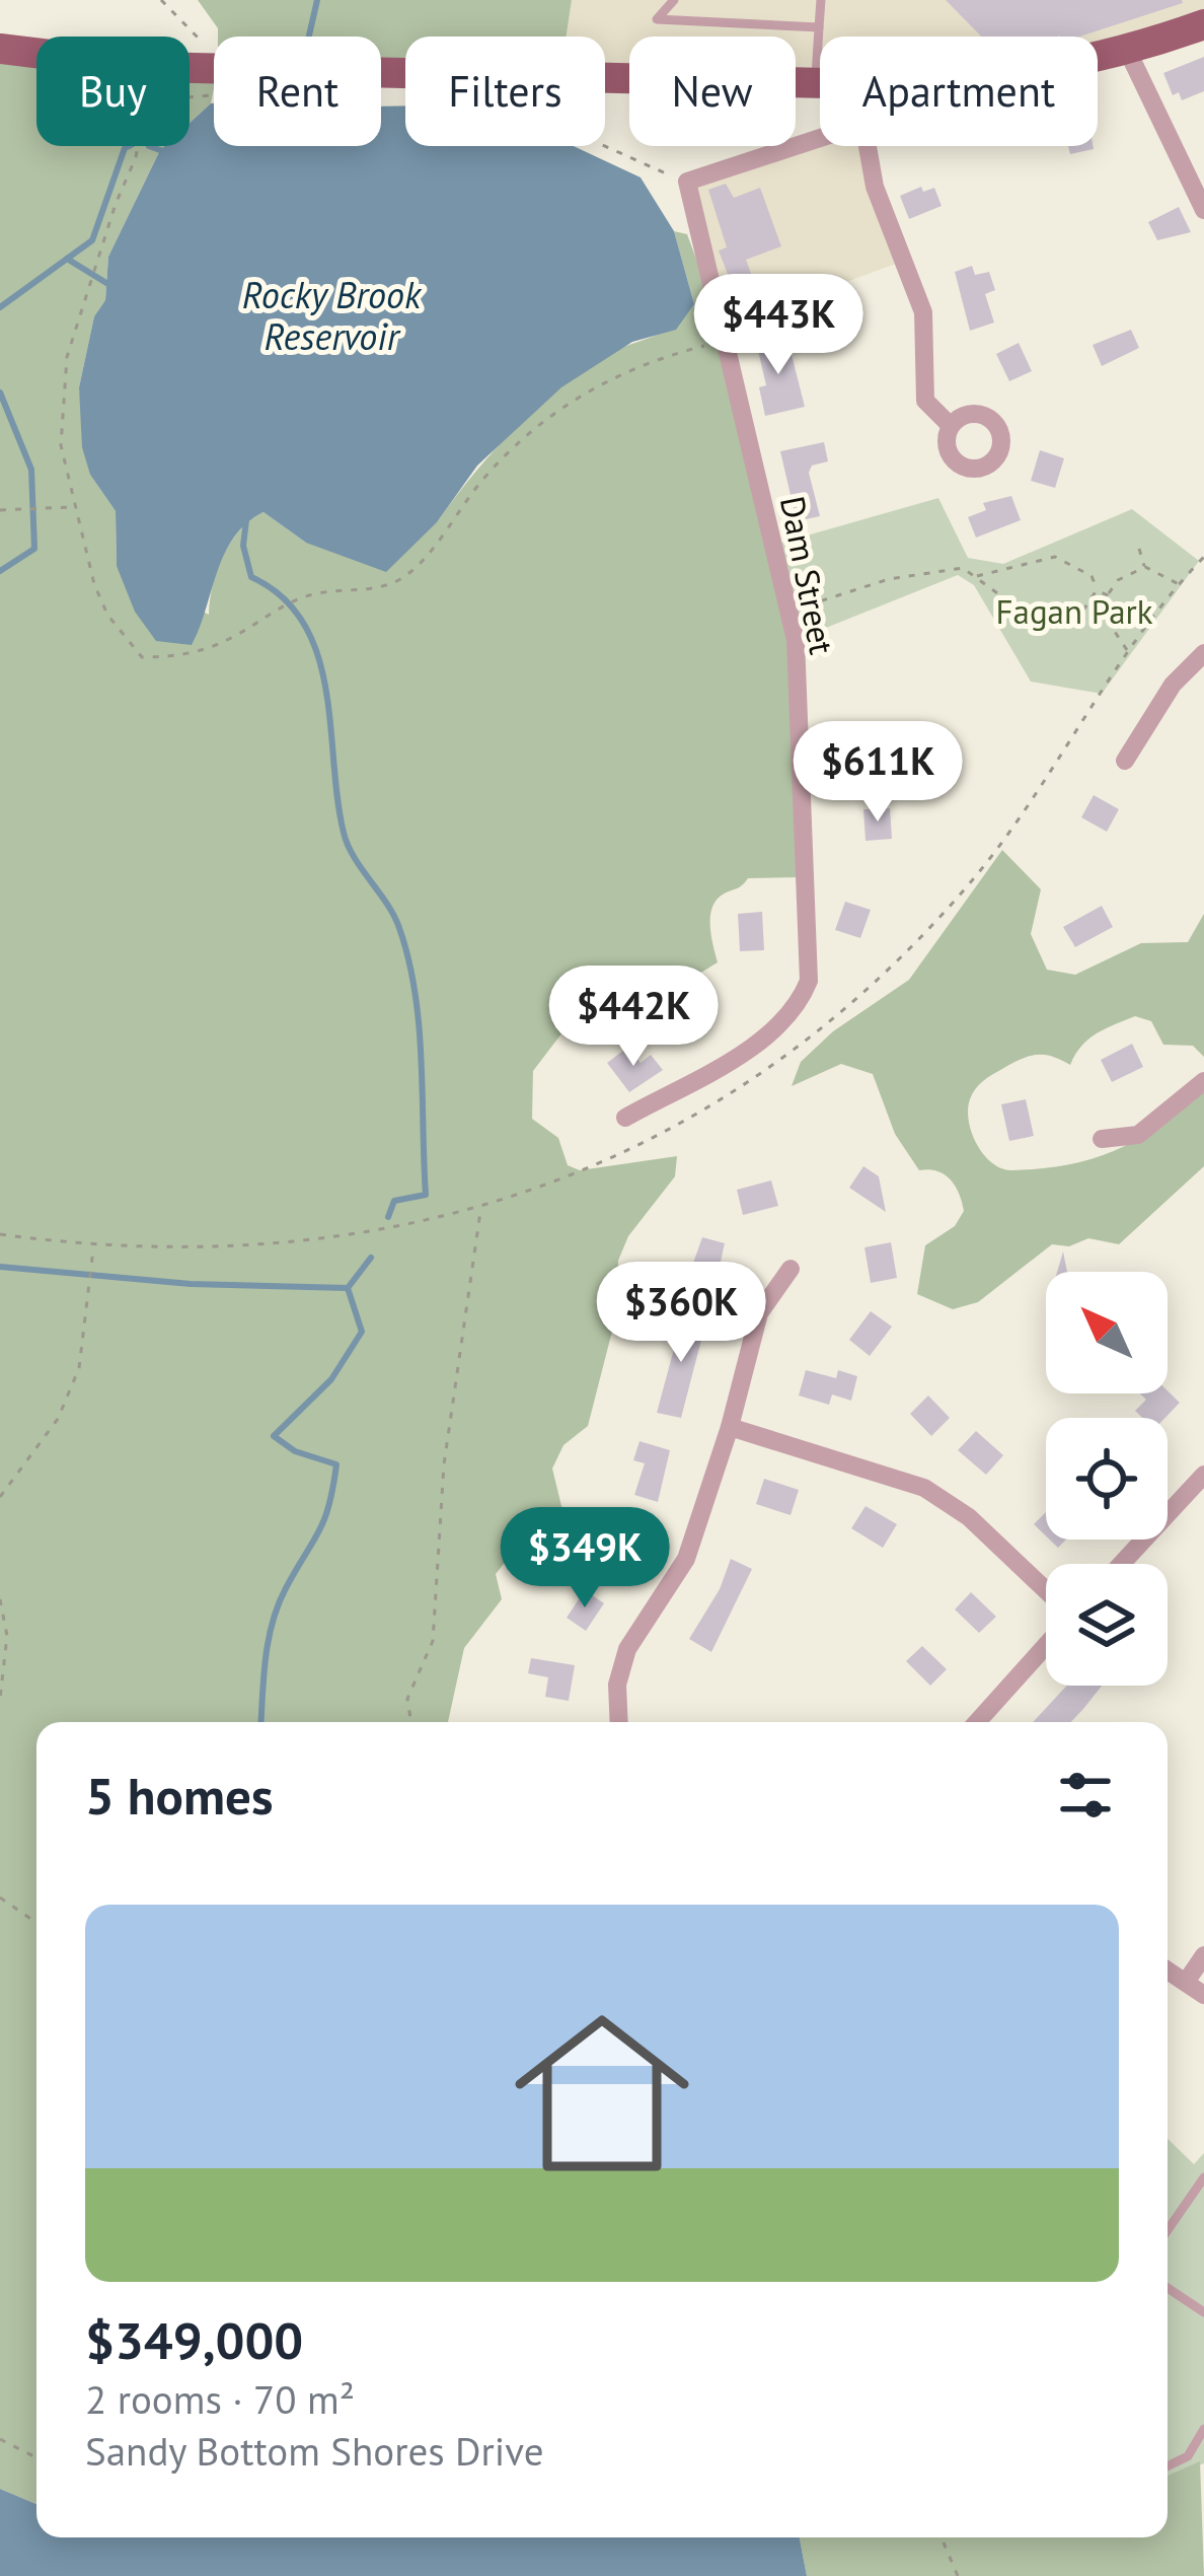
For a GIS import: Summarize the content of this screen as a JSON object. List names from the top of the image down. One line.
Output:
{"streets":{"street":["Dam Street"]},"water":["Rocky Brook Reservoir"],"parks":["Fagan Park"],"north":"top left","page":{"chip":["Buy","Rent","Filters","New","Apartment"],"price":["$443K","$611K","$442K","$360K","$349K"],"heading":"5 homes","list":[{"name":"$349,000","note":"2 rooms · 70 m² · Sandy Bottom Shores Drive"}]}}
